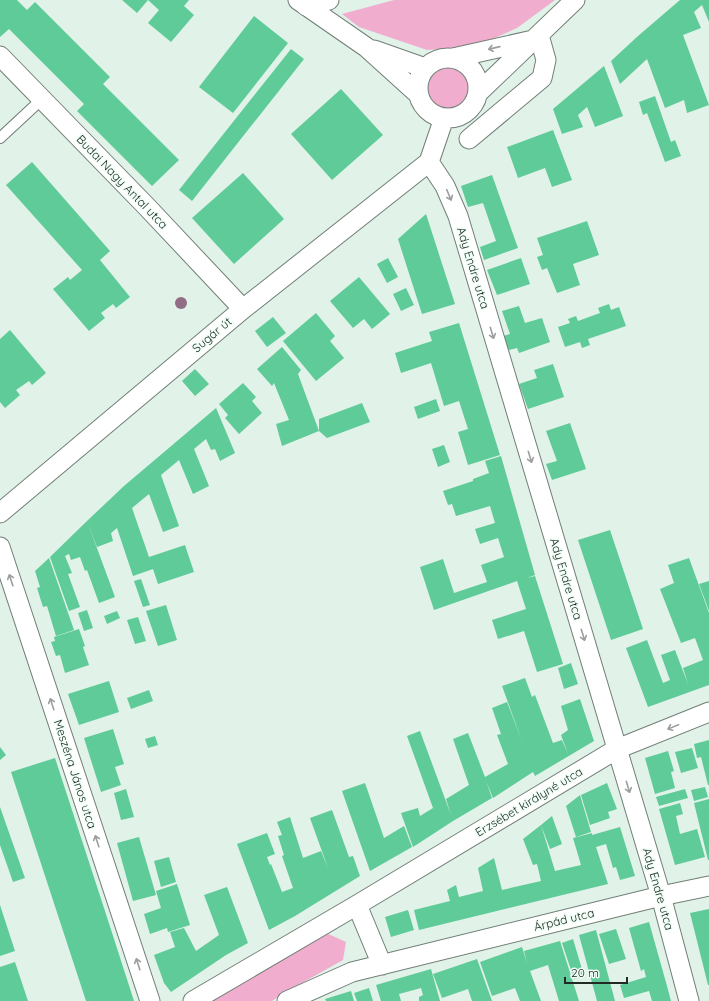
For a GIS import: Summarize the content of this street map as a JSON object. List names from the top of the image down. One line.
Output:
{"streets":{"street":["Budai Nagy Antal utca","Ady Endre utca","Sugár út","Meszéna János utca","Erzsébet királyné utca","Árpád utca"]},"crossings":[["Budai Nagy Antal utca","Sugár út"],["Ady Endre utca","Sugár út"],["Ady Endre utca","Erzsébet királyné utca"],["Ady Endre utca","Árpád utca"]],"one_way":["Ady Endre utca","Meszéna János utca"],"scale_bar":"20 m"}
